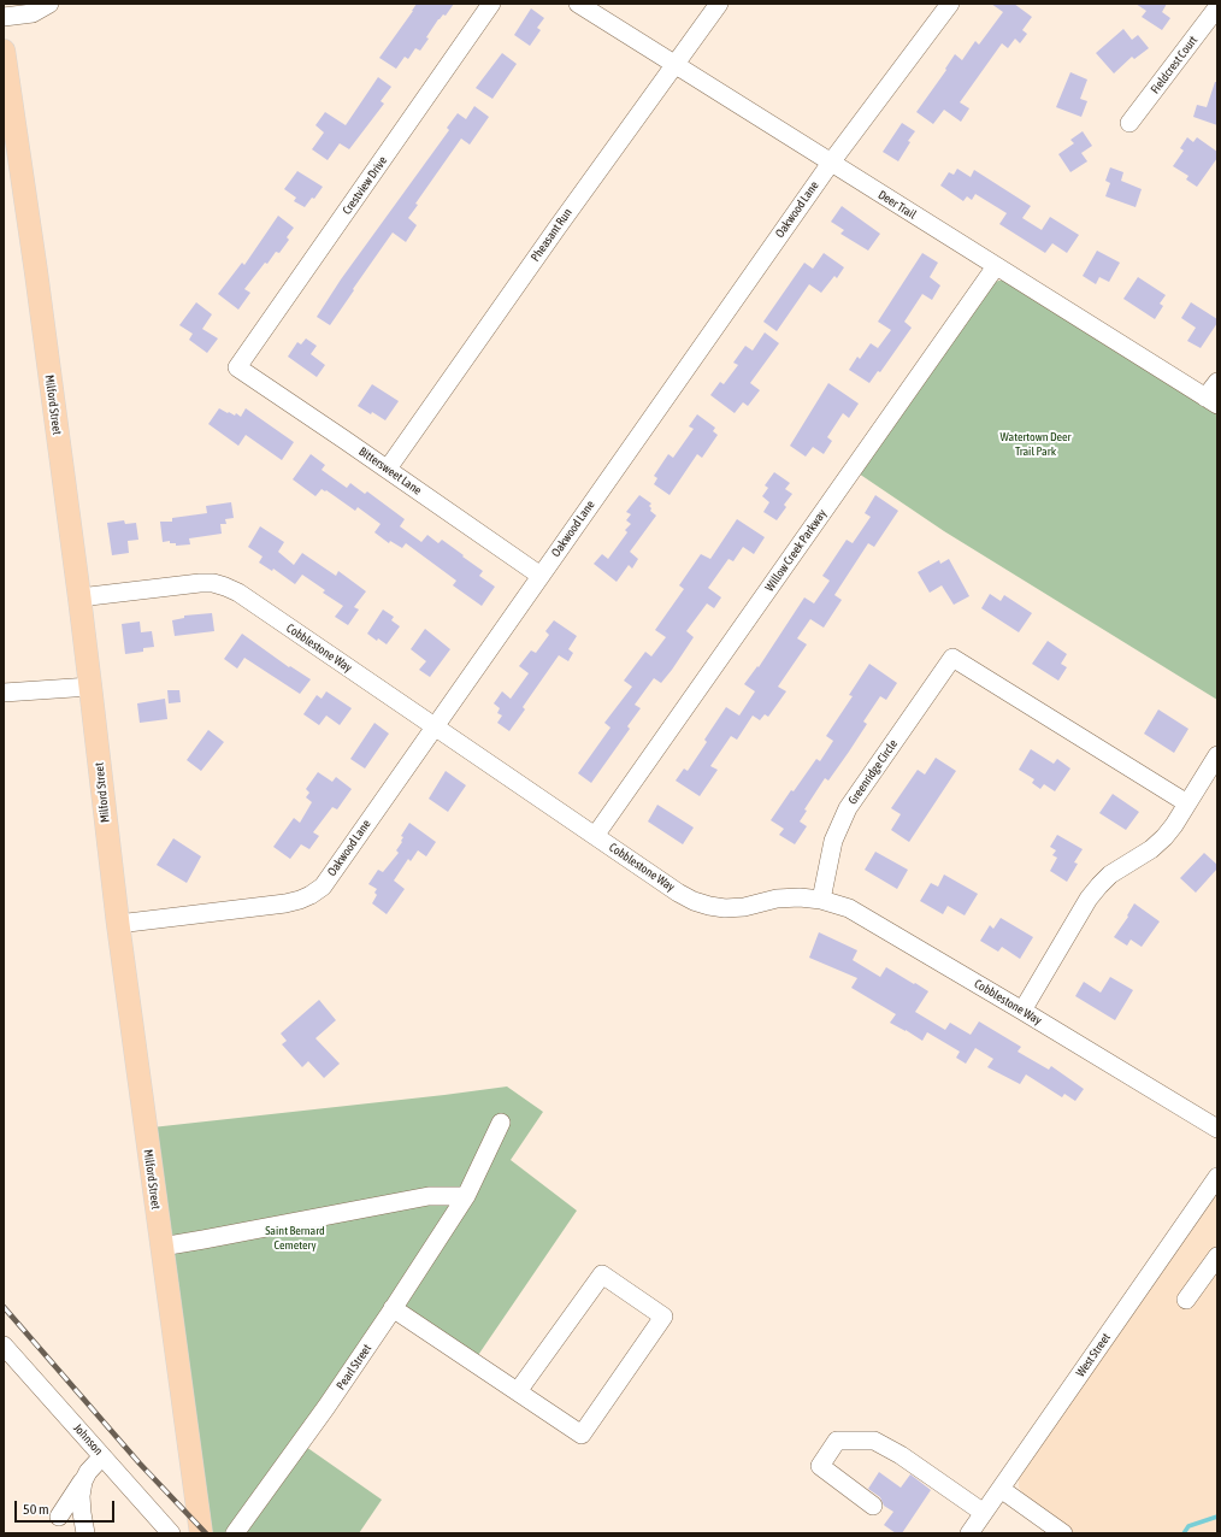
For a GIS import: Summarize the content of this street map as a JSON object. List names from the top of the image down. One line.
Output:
{"streets":{"main road":["Milford Street"],"street":["Fieldcrest Court","Crestview Drive","Deer Trail","Oakwood Lane","Pheasant Run","Bittersweet Lane","Willow Creek Parkway","Cobblestone Way","Greenridge Circle","West Street","Pearl Street","Johnson"]},"crossings":[["Crestview Drive","Bittersweet Lane"],["Deer Trail","Oakwood Lane"],["Deer Trail","Pheasant Run"],["Deer Trail","Willow Creek Parkway"],["Oakwood Lane","Milford Street"],["Oakwood Lane","Bittersweet Lane"],["Oakwood Lane","Cobblestone Way"],["Pheasant Run","Bittersweet Lane"],["Milford Street","Cobblestone Way"],["Willow Creek Parkway","Cobblestone Way"],["Cobblestone Way","Greenridge Circle"]],"parks":["Watertown Deer Trail Park","Saint Bernard Cemetery"],"scale_bar":"50 m"}
